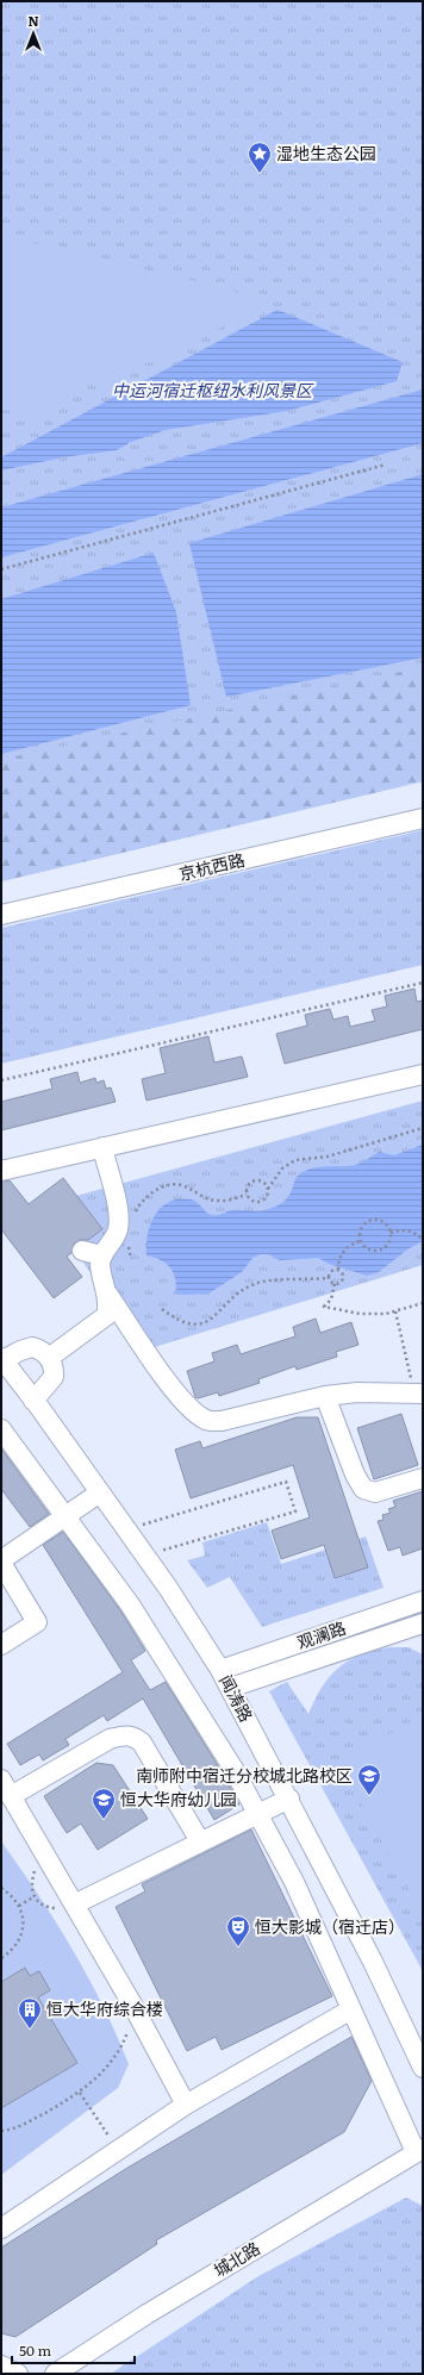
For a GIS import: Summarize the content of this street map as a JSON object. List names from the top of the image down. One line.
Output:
{"streets":{"street":["京杭西路","观澜路","闻涛路","城北路"]},"crossings":[["观澜路","闻涛路"]],"parks":["中运河宿迁枢纽水利风景区"],"places":{"place":["湿地生态公园"],"school or university":["南师附中宿迁分校城北路校区","恒大华府幼儿园"],"theatre":["恒大影城（宿迁店）"],"building":["恒大华府综合楼"]},"scale_bar":"50 m","north":"top"}
